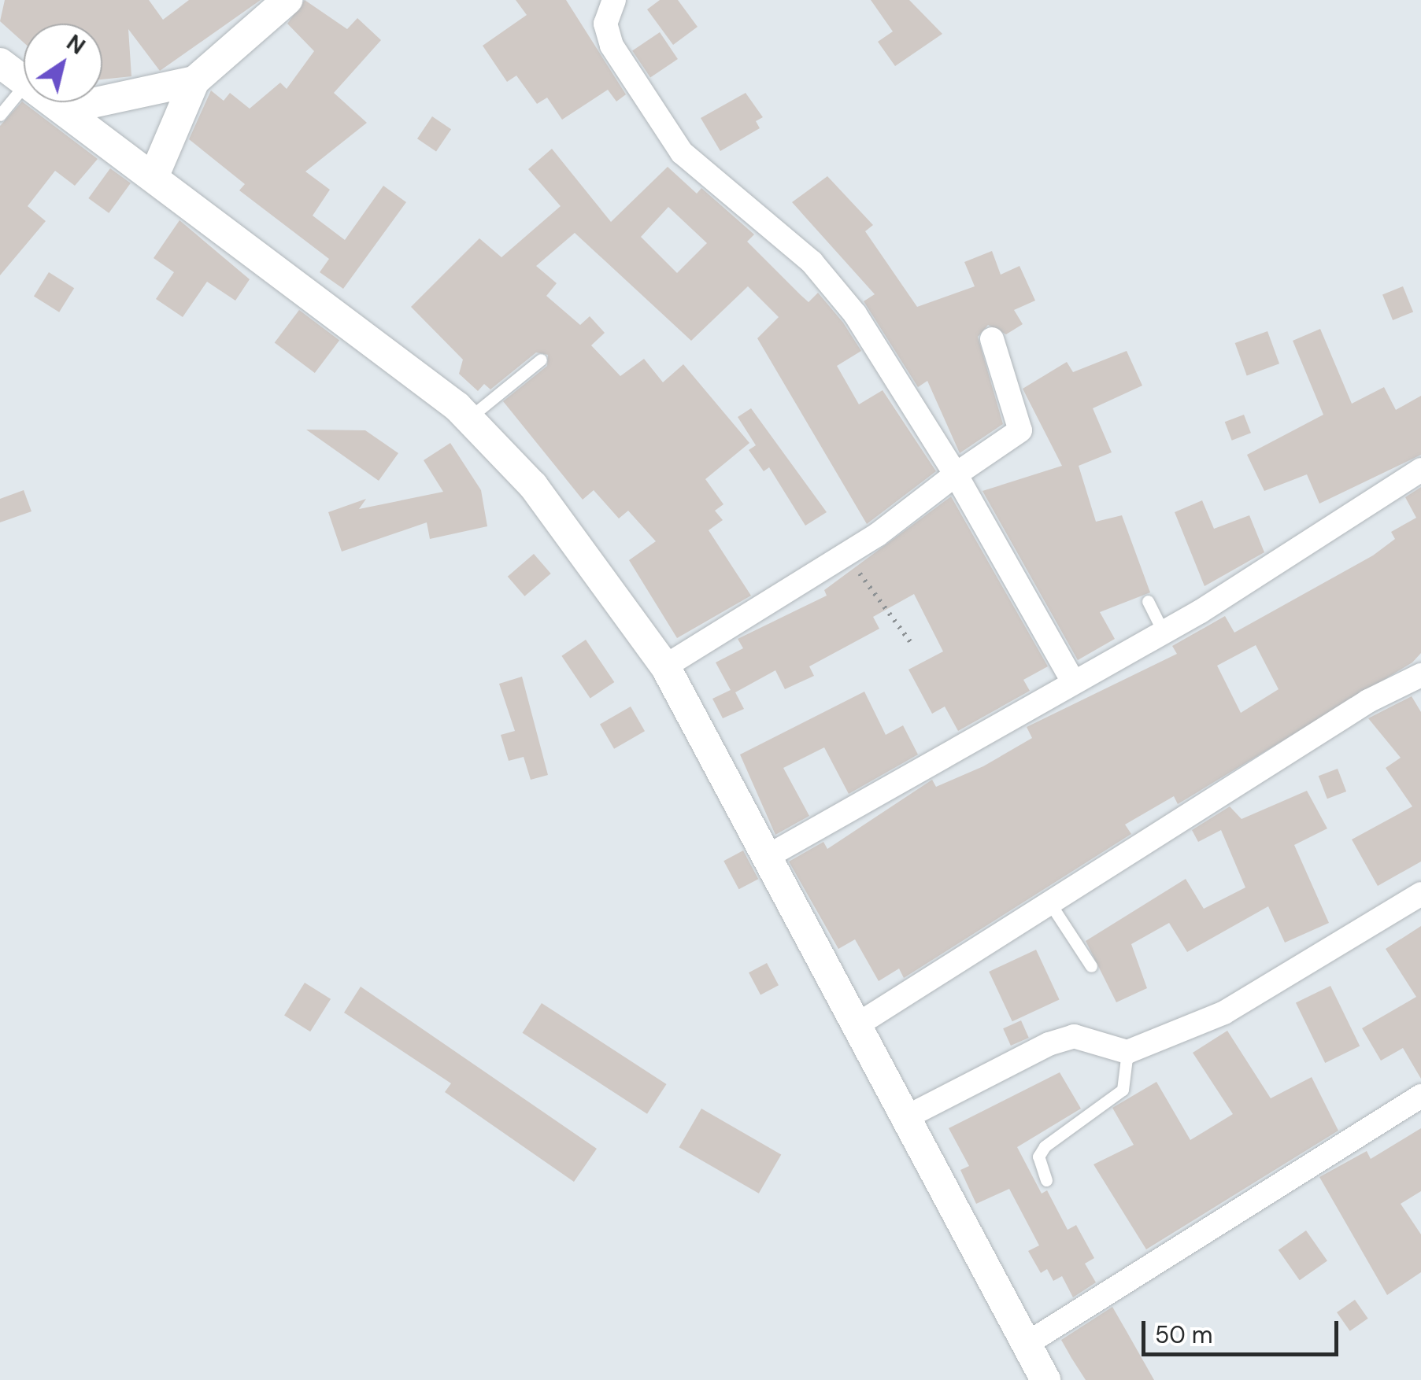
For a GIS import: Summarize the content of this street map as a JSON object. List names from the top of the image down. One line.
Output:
{"scale_bar":"50 m","north":"top right"}
